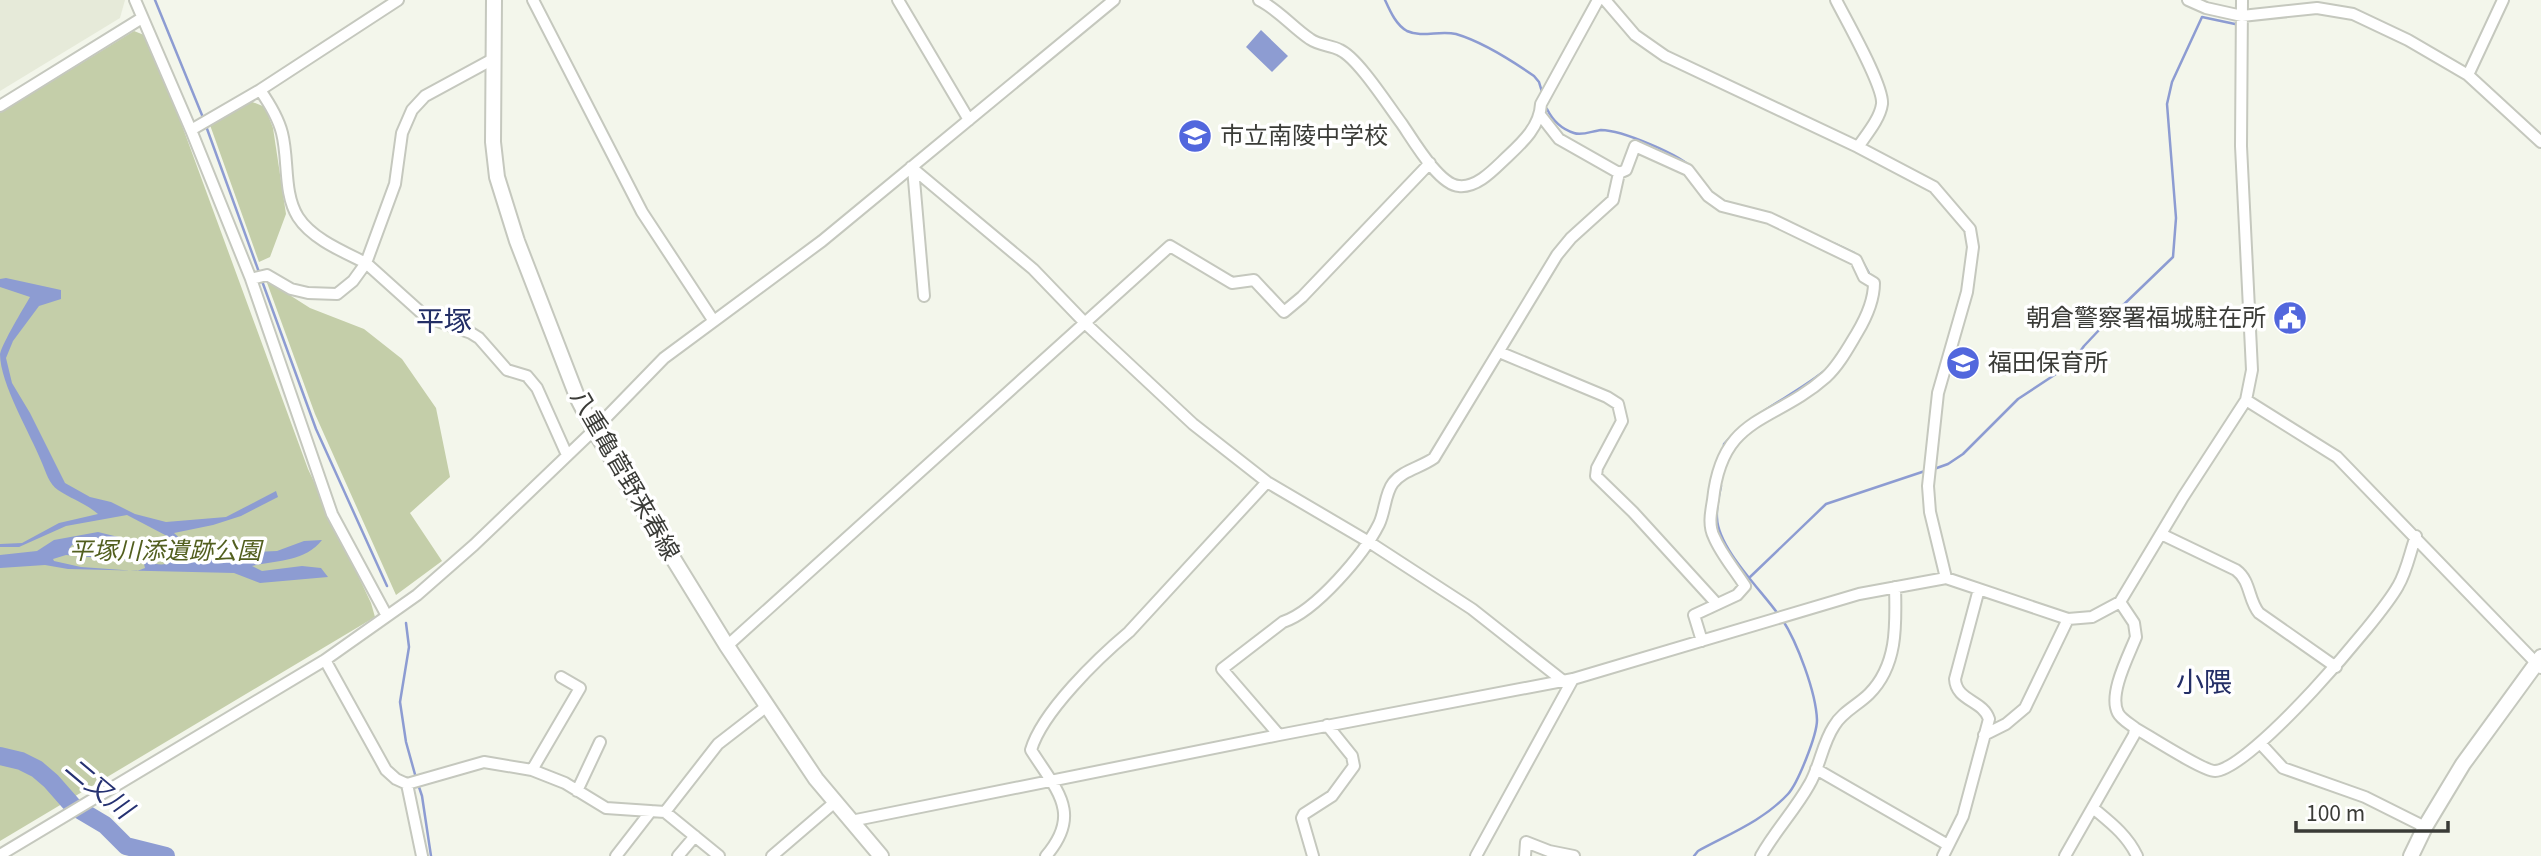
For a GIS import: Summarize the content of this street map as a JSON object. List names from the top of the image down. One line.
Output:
{"streets":{"main road":["八重亀菅野来春線"]},"districts":["平塚","小隈"],"water":["二又川"],"parks":["平塚川添遺跡公園"],"places":{"school or university":["市立南陵中学校","福田保育所"],"public building":["朝倉警察署福城駐在所"]},"scale_bar":"100 m"}
